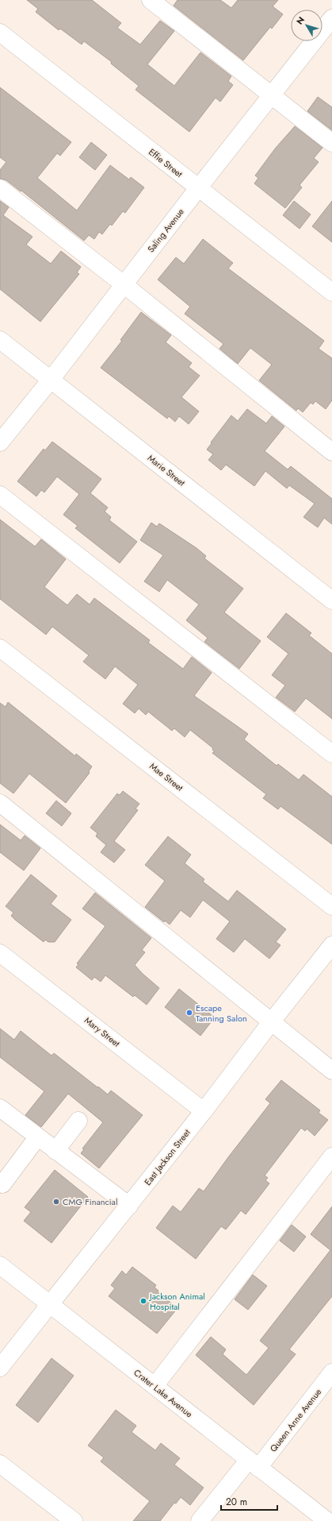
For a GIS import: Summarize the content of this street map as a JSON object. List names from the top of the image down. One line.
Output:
{"streets":{"street":["Effie Street","Saling Avenue","Marie Street","Mae Street","Mary Street","East Jackson Street","Crater Lake Avenue","Queen Anne Avenue"]},"crossings":[["Effie Street","Saling Avenue"],["Saling Avenue","Marie Street"],["Mary Street","East Jackson Street"],["East Jackson Street","Crater Lake Avenue"],["Crater Lake Avenue","Queen Anne Avenue"]],"places":["Escape Tanning Salon","CMG Financial","Jackson Animal Hospital"],"scale_bar":"20 m","north":"top left"}
